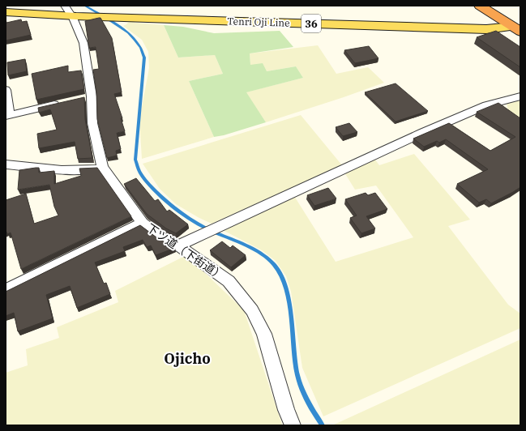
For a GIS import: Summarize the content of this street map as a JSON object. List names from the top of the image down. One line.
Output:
{"streets":{"main road":["Tenri Oji Line","36"],"street":["下ツ道（下街道）"]},"crossings":[["Tenri Oji Line","下ツ道（下街道）"]],"districts":["Ojicho"]}
